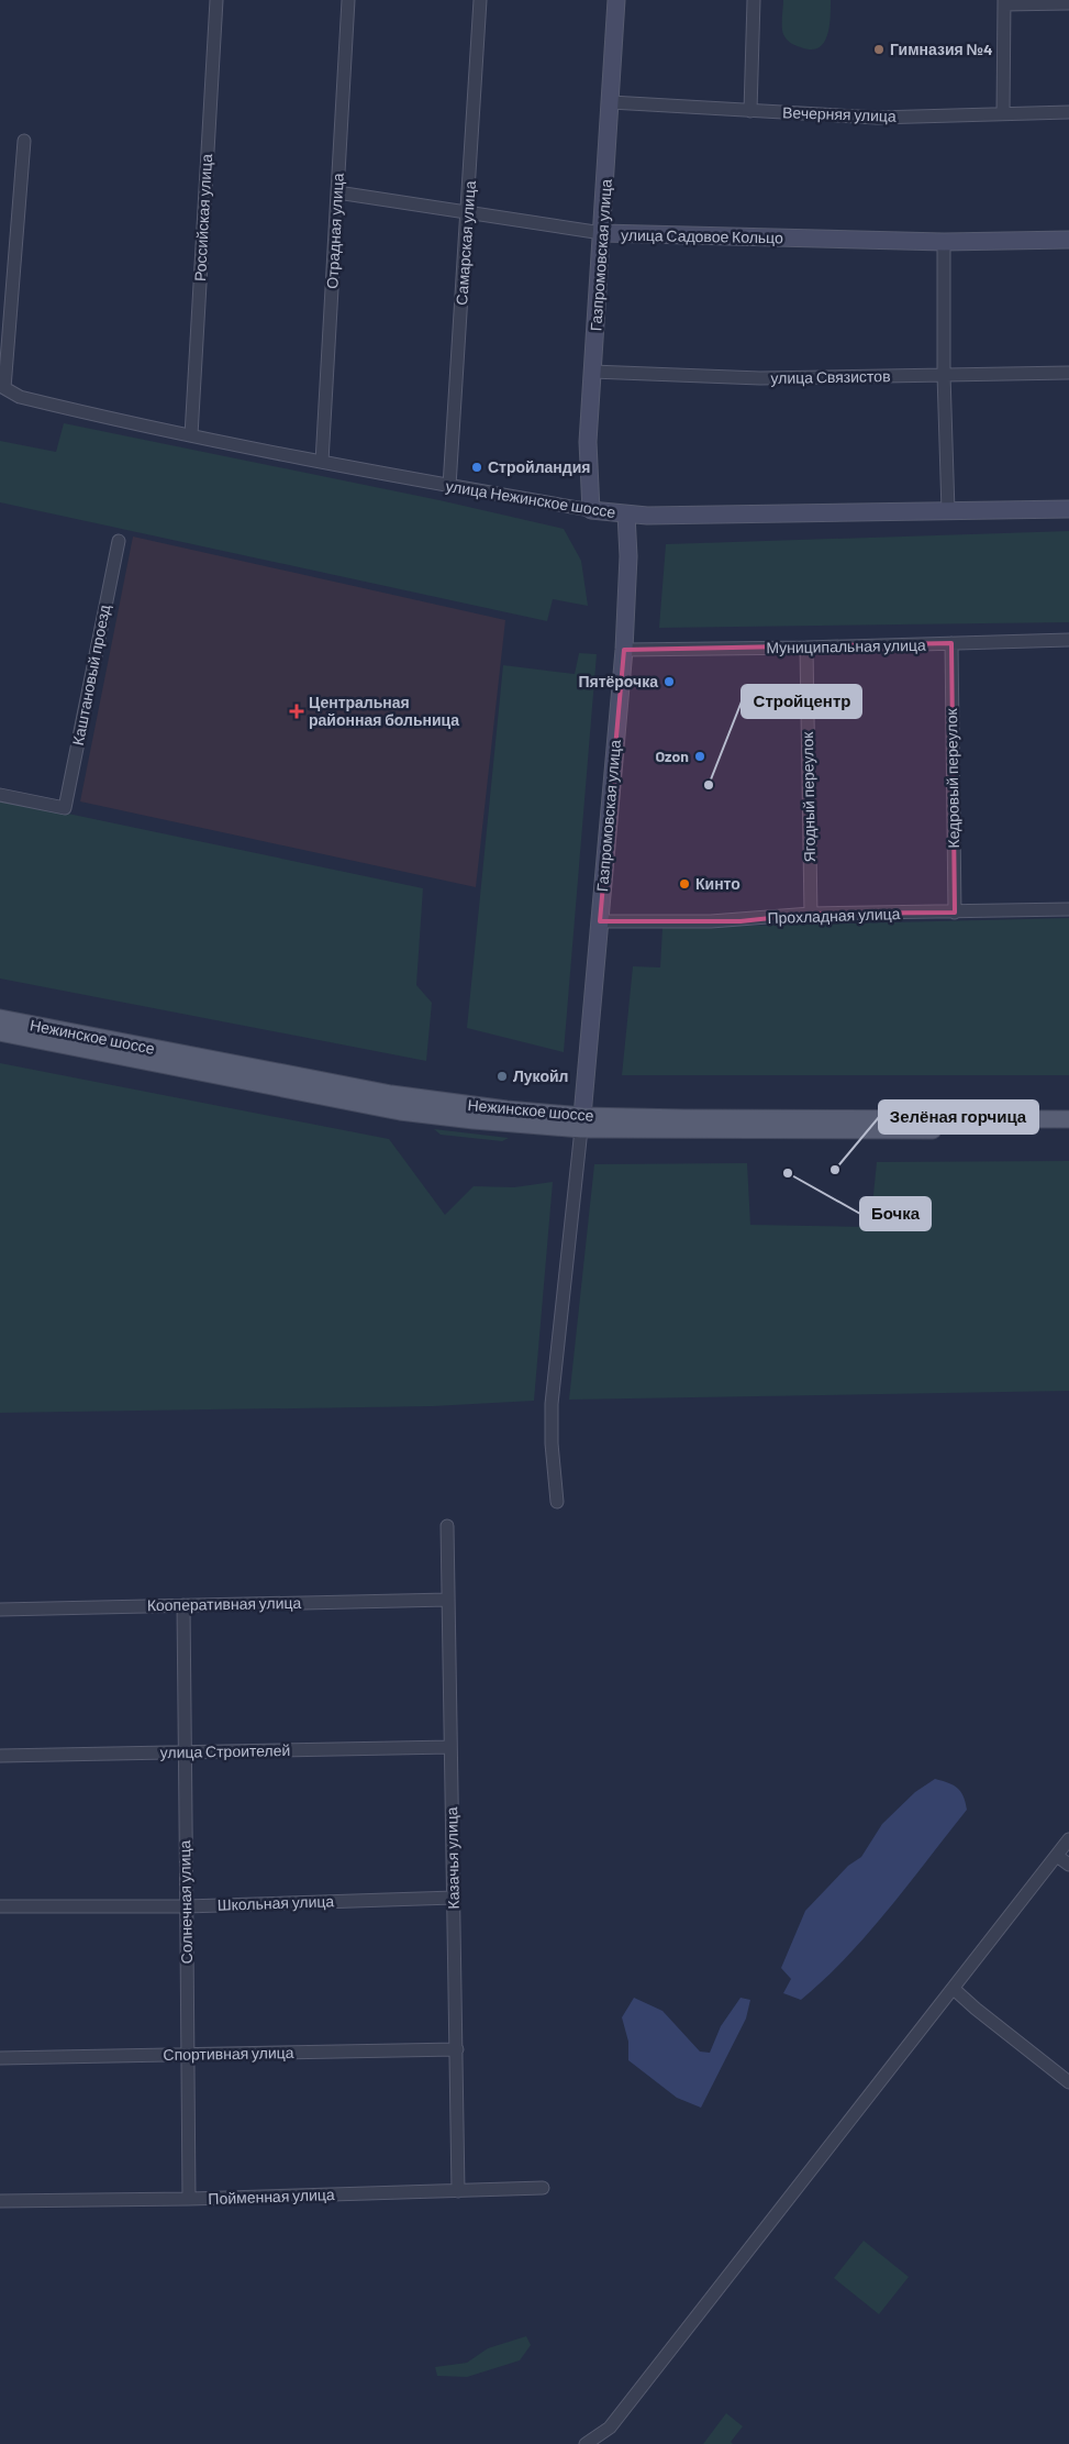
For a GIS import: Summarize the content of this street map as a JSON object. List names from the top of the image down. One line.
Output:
{"streets":{"main road":["улица Садовое Кольцо","Газпромовская улица","улица Нежинское шоссе","Нежинское шоссе"],"street":["Вечерняя улица","Российская улица","Отрадная улица","Самарская улица","улица Связистов","Муниципальная улица","Каштановый проезд","Кедровый переулок","Ягодный переулок","Прохладная улица","Кооперативная улица","улица Строителей","Казачья улица","Солнечная улица","Школьная улица","Спортивная улица","Пойменная улица"]},"crossings":[["Вечерняя улица","Газпромовская улица"],["Российская улица","улица Нежинское шоссе"],["Отрадная улица","улица Садовое Кольцо"],["Отрадная улица","улица Нежинское шоссе"],["улица Садовое Кольцо","Самарская улица"],["улица Садовое Кольцо","Газпромовская улица"],["Самарская улица","улица Нежинское шоссе"],["Газпромовская улица","улица Связистов"],["Газпромовская улица","улица Нежинское шоссе"],["Газпромовская улица","Муниципальная улица"],["Газпромовская улица","Прохладная улица"],["Газпромовская улица","Нежинское шоссе"],["Муниципальная улица","Кедровый переулок"],["Муниципальная улица","Ягодный переулок"],["Кедровый переулок","Прохладная улица"],["Ягодный переулок","Прохладная улица"],["Кооперативная улица","Казачья улица"],["Кооперативная улица","Солнечная улица"],["улица Строителей","Казачья улица"],["улица Строителей","Солнечная улица"],["Казачья улица","Школьная улица"],["Казачья улица","Спортивная улица"],["Казачья улица","Пойменная улица"],["Солнечная улица","Школьная улица"],["Солнечная улица","Спортивная улица"],["Солнечная улица","Пойменная улица"]],"places":{"other":["Гимназия №4","Стройландия","Пятёрочка","Ozon","Стройцентр","Кинто","Лукойл","Зелёная горчица","Бочка"],"health":["Центральная районная больница"]}}
